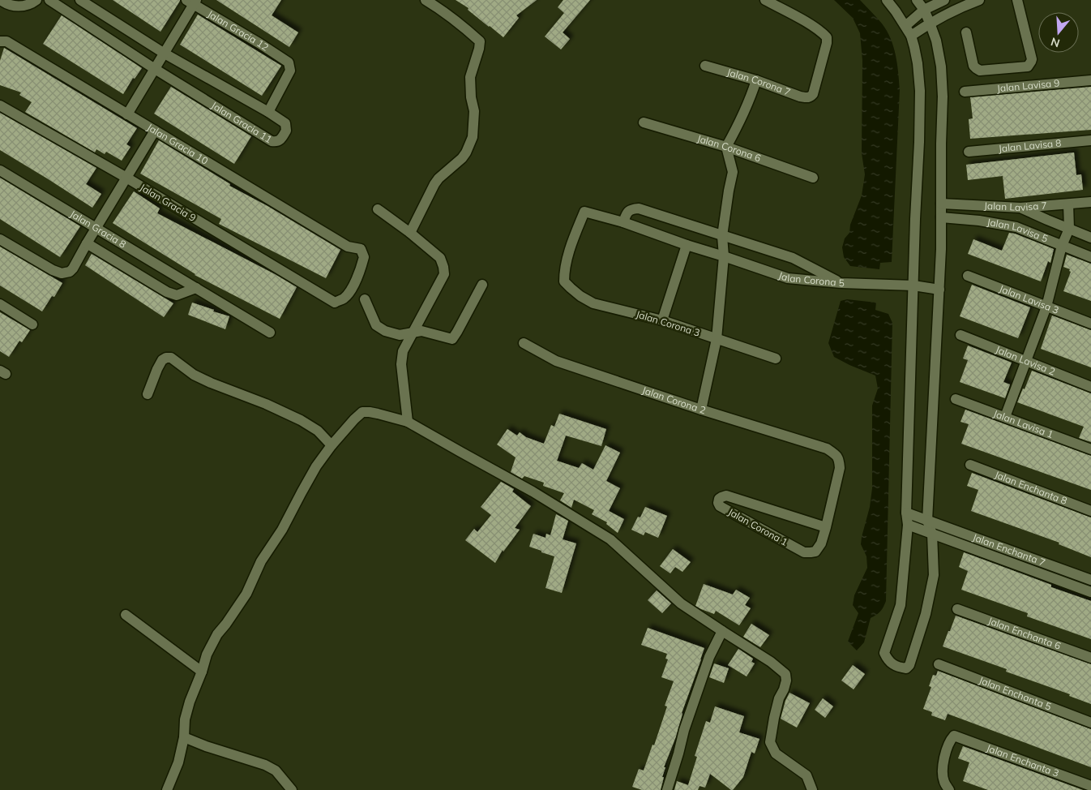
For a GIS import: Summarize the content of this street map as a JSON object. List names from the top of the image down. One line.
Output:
{"streets":{"street":["Jalan Gracia 12","Jalan Corona 7","Jalan Lavisa 9","Jalan Gracia 11","Jalan Gracia 10","Jalan Lavisa 8","Jalan Corona 6","Jalan Gracia 9","Jalan Lavisa 7","Jalan Gracia 8","Jalan Lavisa 5","Jalan Corona 5","Jalan Lavisa 3","Jalan Corona 3","Jalan Lavisa 2","Jalan Corona 2","Jalan Lavisa 1","Jalan Enchanta 8","Jalan Corona 1","Jalan Enchanta 7","Jalan Enchanta 6","Jalan Enchanta 5","Jalan Enchanta 3"]},"crossings":[["Jalan Gracia 12","Jalan Gracia 11"],["Jalan Gracia 10","Jalan Gracia 9"],["Jalan Corona 5","Jalan Corona 3"],["Jalan Corona 2","Jalan Corona 1"]],"north":"bottom"}
